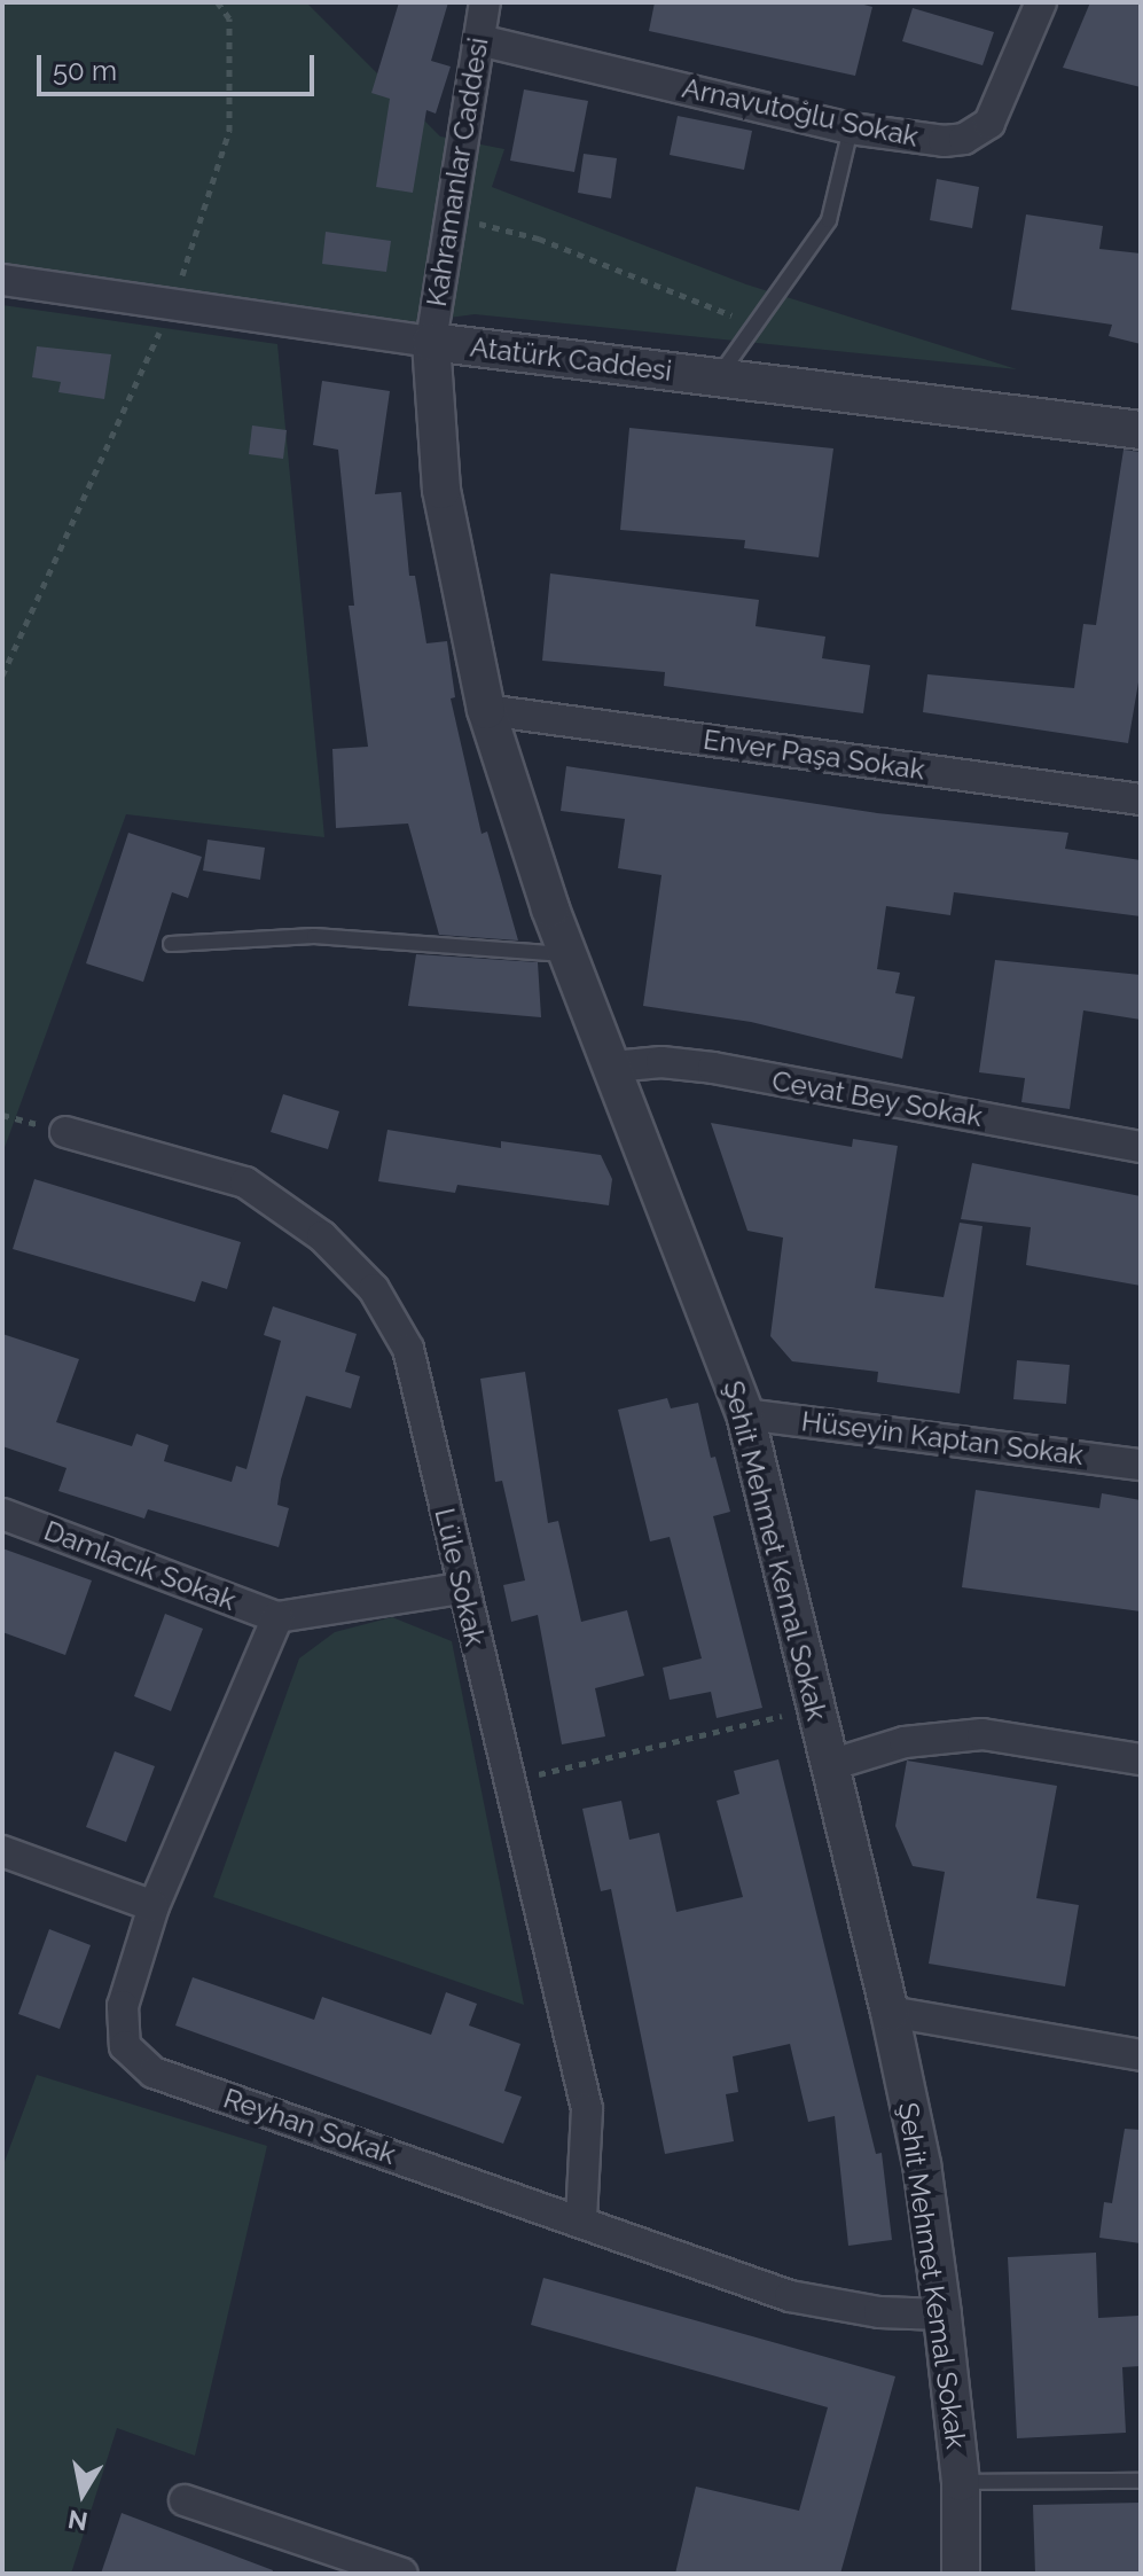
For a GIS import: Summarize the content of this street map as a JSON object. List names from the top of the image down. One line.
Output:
{"streets":{"street":["Arnavutoğlu Sokak","Kahramanlar Caddesi","Atatürk Caddesi","Enver Paşa Sokak","Cevat Bey Sokak","Hüseyin Kaptan Sokak","Şehit Mehmet Kemal Sokak","Damlacık Sokak","Lüle Sokak","Reyhan Sokak"]},"crossings":[["Arnavutoğlu Sokak","Kahramanlar Caddesi"],["Kahramanlar Caddesi","Atatürk Caddesi"],["Kahramanlar Caddesi","Şehit Mehmet Kemal Sokak"],["Atatürk Caddesi","Şehit Mehmet Kemal Sokak"],["Enver Paşa Sokak","Şehit Mehmet Kemal Sokak"],["Cevat Bey Sokak","Şehit Mehmet Kemal Sokak"],["Hüseyin Kaptan Sokak","Şehit Mehmet Kemal Sokak"],["Şehit Mehmet Kemal Sokak","Reyhan Sokak"],["Damlacık Sokak","Reyhan Sokak"],["Lüle Sokak","Reyhan Sokak"]],"scale_bar":"50 m","north":"bottom"}
